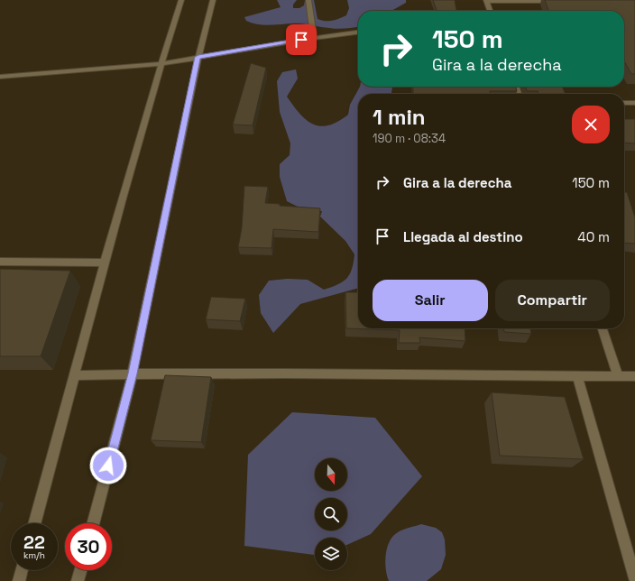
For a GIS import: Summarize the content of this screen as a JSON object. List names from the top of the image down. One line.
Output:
{"north":"bottom","page":{"turn":["150 m","Gira a la derecha"],"heading":["1 min","190 m · 08:34"],"list":[{"name":"Gira a la derecha","value":"150 m"},{"name":"Llegada al destino","value":"40 m"}],"buttons":["Salir","Compartir"],"speed":"22 km/h","limit":"30"}}
